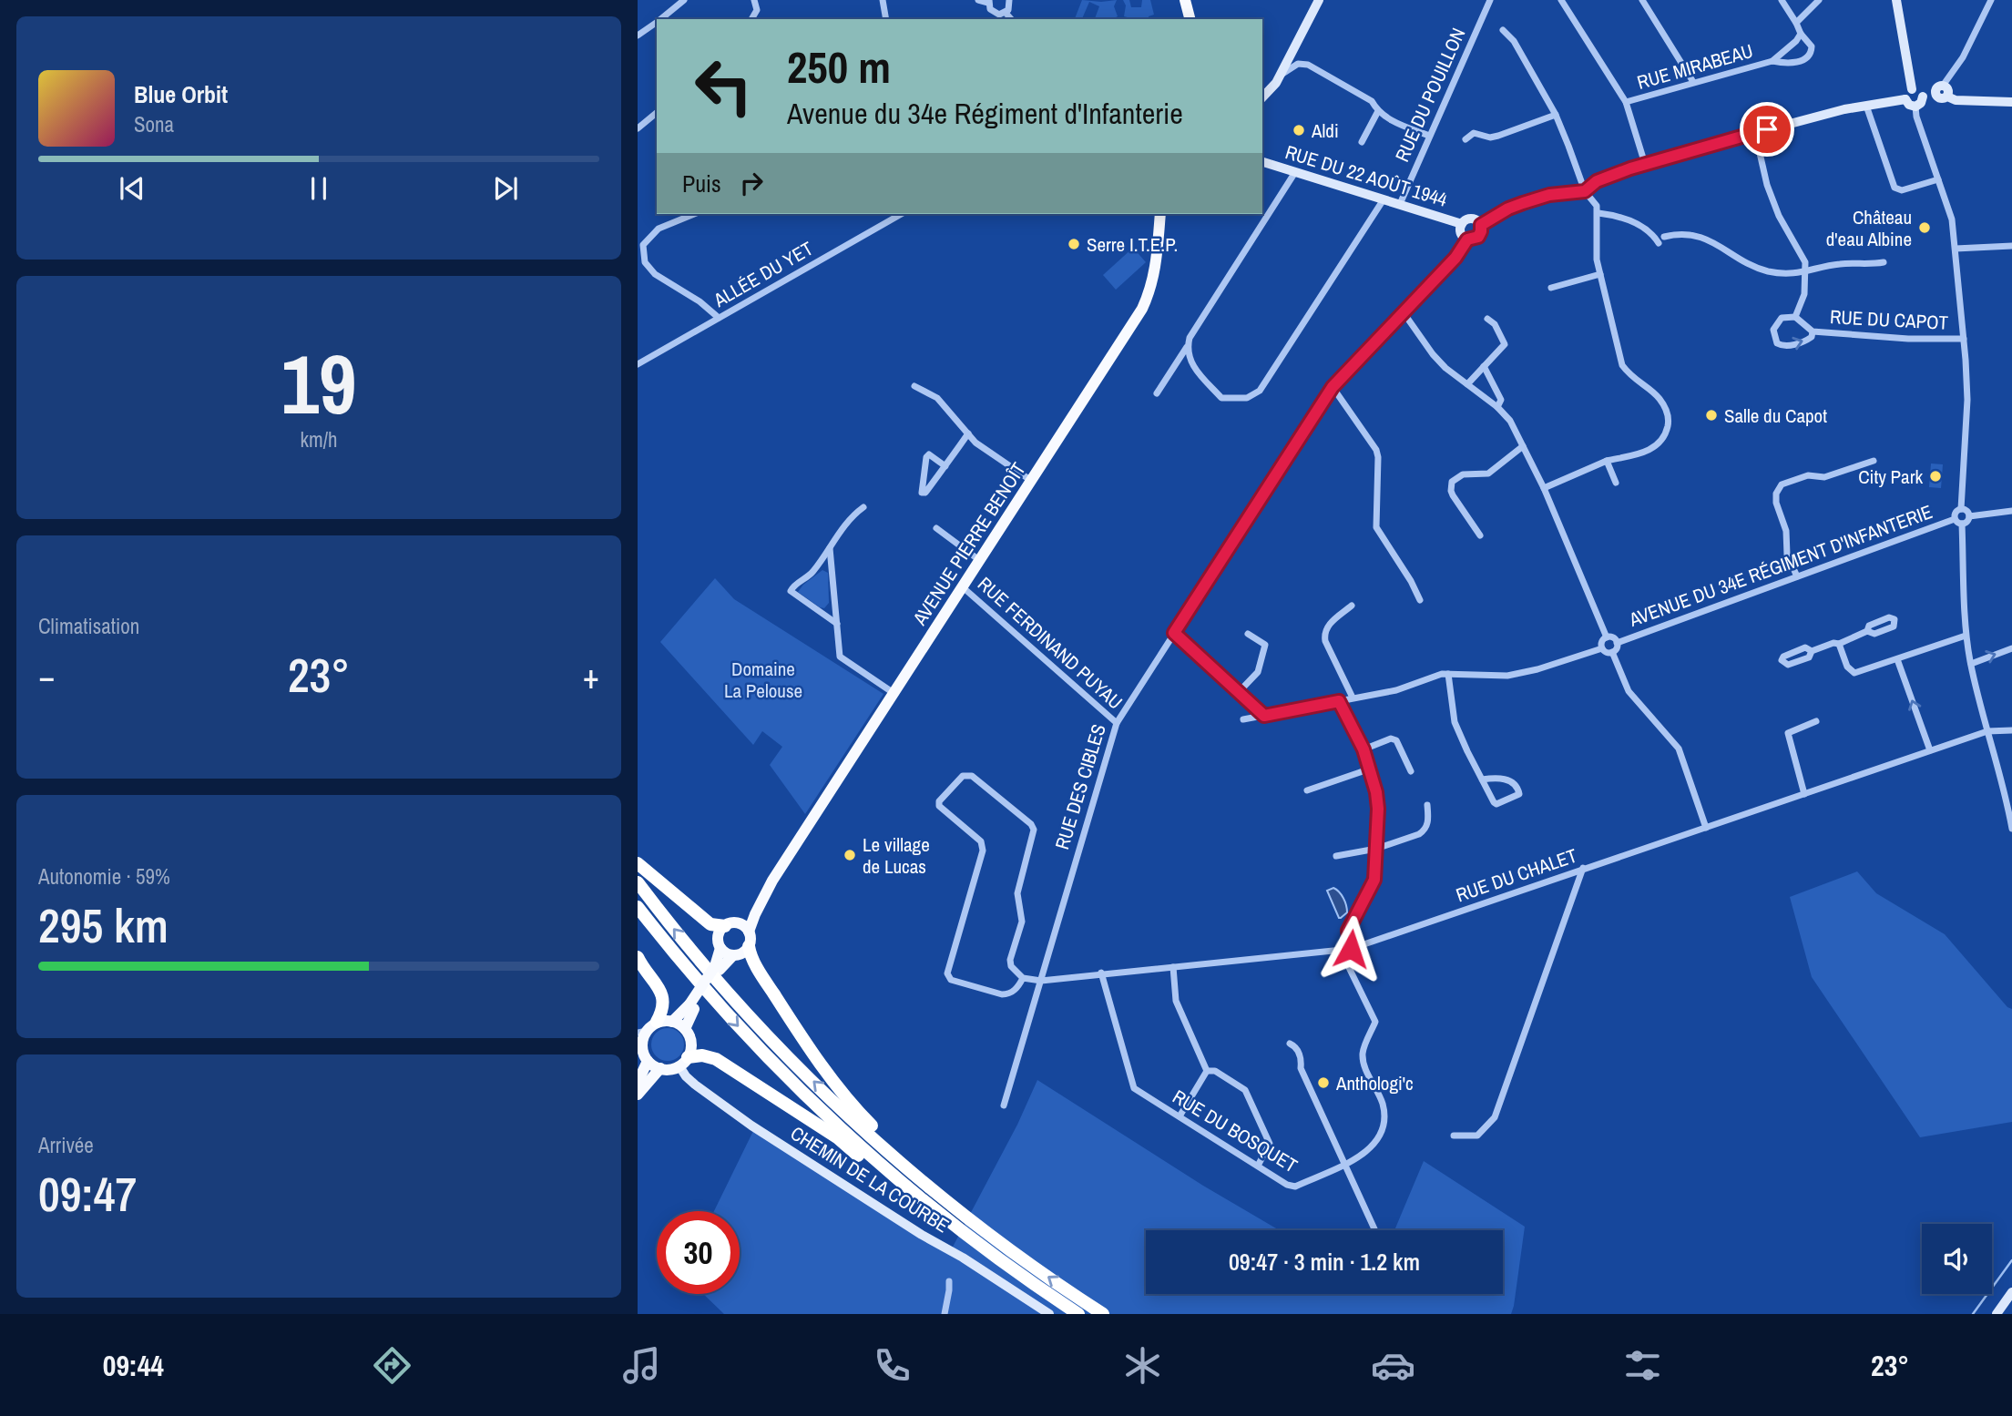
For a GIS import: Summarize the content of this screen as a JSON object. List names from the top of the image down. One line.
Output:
{"streets":{"main road":["AVENUE PIERRE BENOÎT"],"street":["RUE MIRABEAU","RUE DU POUILLON","RUE DU 22 AOÛT 1944","ALLÉE DU YET","RUE DU CAPOT","AVENUE DU 34E RÉGIMENT D'INFANTERIE","RUE FERDINAND PUYAU","RUE DES CIBLES","RUE DU CHALET","RUE DU BOSQUET","CHEMIN DE LA COURBE"]},"crossings":[["RUE DU POUILLON","RUE DU 22 AOÛT 1944"],["RUE DU 22 AOÛT 1944","RUE DES CIBLES"],["AVENUE PIERRE BENOÎT","RUE FERDINAND PUYAU"],["RUE FERDINAND PUYAU","RUE DES CIBLES"],["RUE DES CIBLES","RUE DU CHALET"],["RUE DU CHALET","RUE DU BOSQUET"]],"parks":["Domaine La Pelouse"],"places":["Aldi","Château d'eau Albine","Serre I.T.E.P.","Salle du Capot","City Park","Le village de Lucas","Anthologi'c"],"page":{"turn":["250 m","Avenue du 34e Régiment d'Infanterie"],"song":["Blue Orbit","Sona"],"then":"Puis","tile":[["19","km/h"],"Climatisation",["Autonomie · 59%","295 km"],["Arrivée","09:47"]],"heat":["−","23°","+"],"limit":"30","trip":"09:47 · 3 min · 1.2 km","tabs":["09:44","23°"]}}
